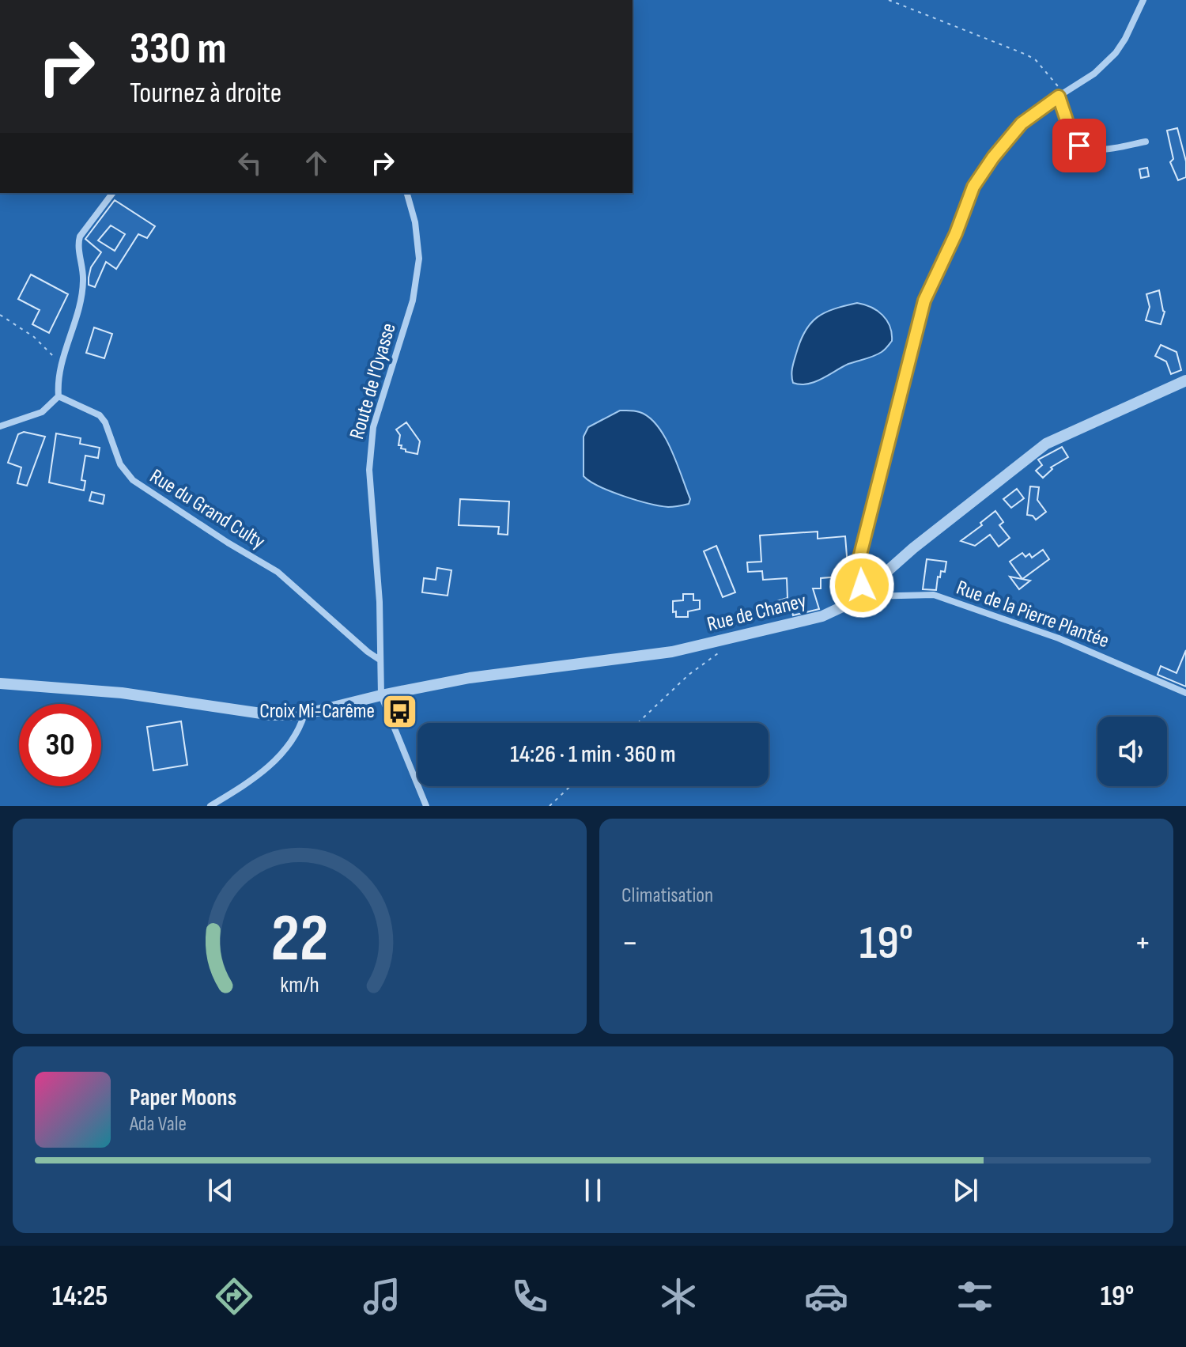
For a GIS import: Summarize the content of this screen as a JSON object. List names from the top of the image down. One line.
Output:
{"streets":{"street":["Route de l'Oyasse","Rue du Grand Culty","Rue de Chaney","Rue de la Pierre Plantée"]},"crossings":[["Route de l'Oyasse","Rue du Grand Culty"],["Route de l'Oyasse","Rue de Chaney"],["Rue de Chaney","Rue de la Pierre Plantée"]],"places":{"bus stop":["Croix Mi-Carême"]},"page":{"turn":["330 m","Tournez à droite"],"limit":"30","trip":"14:26 · 1 min · 360 m","tile":"Climatisation","heat":["−","19°","+"],"song":["Paper Moons","Ada Vale"],"tabs":["14:25","19°"],"gauge":["22","km/h"]}}
